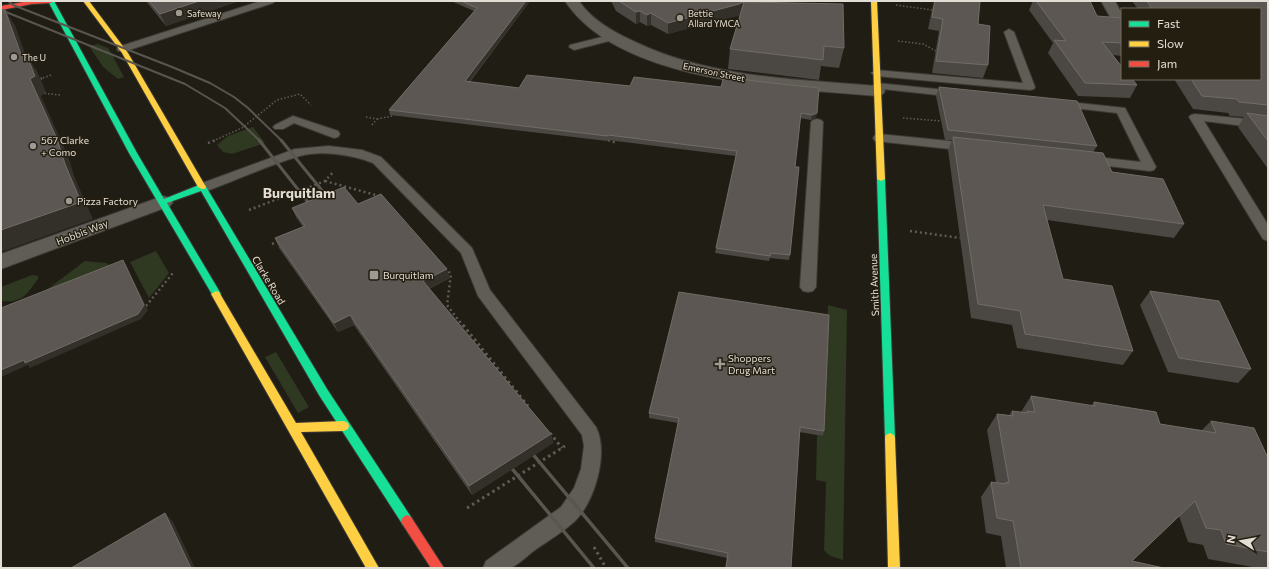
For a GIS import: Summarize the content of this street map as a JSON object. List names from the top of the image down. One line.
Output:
{"streets":{"main road":["Clarke Road","Smith Avenue"],"street":["Emerson Street","Hobbis Way"]},"crossings":[["Emerson Street","Smith Avenue"]],"districts":["Burquitlam"],"places":{"other":["Safeway","Bettie Allard YMCA","The U","567 Clarke + Como","Pizza Factory"],"transit":["Burquitlam"],"health":["Shoppers Drug Mart"]},"legend":["Fast","Slow","Jam"],"north":"left"}
